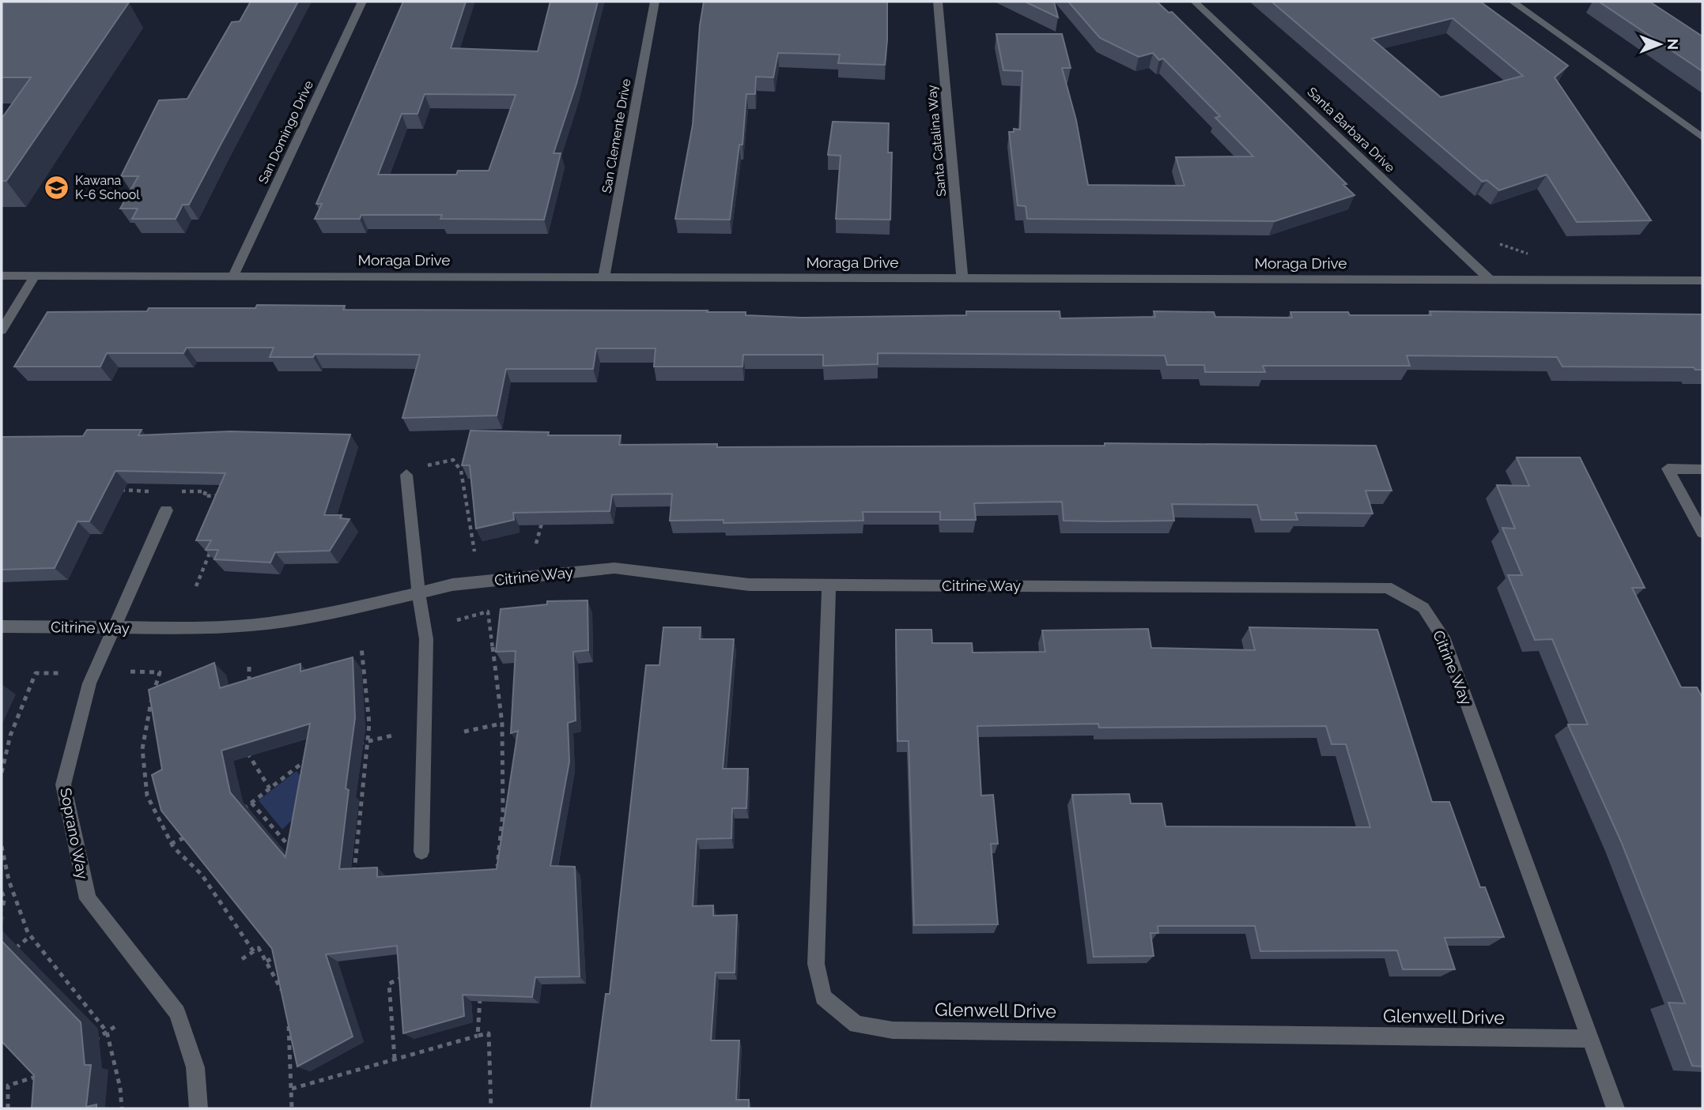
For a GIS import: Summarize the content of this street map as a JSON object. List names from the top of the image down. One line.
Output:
{"streets":{"street":["Santa Barbara Drive","San Domingo Drive","San Clemente Drive","Santa Catalina Way","Moraga Drive","Citrine Way","Soprano Way","Glenwell Drive"]},"crossings":[["Santa Barbara Drive","Moraga Drive"],["San Domingo Drive","Moraga Drive"],["San Clemente Drive","Moraga Drive"],["Santa Catalina Way","Moraga Drive"],["Citrine Way","Soprano Way"],["Citrine Way","Glenwell Drive"]],"places":{"school or university":["Kawana K-6 School"]},"north":"right"}
